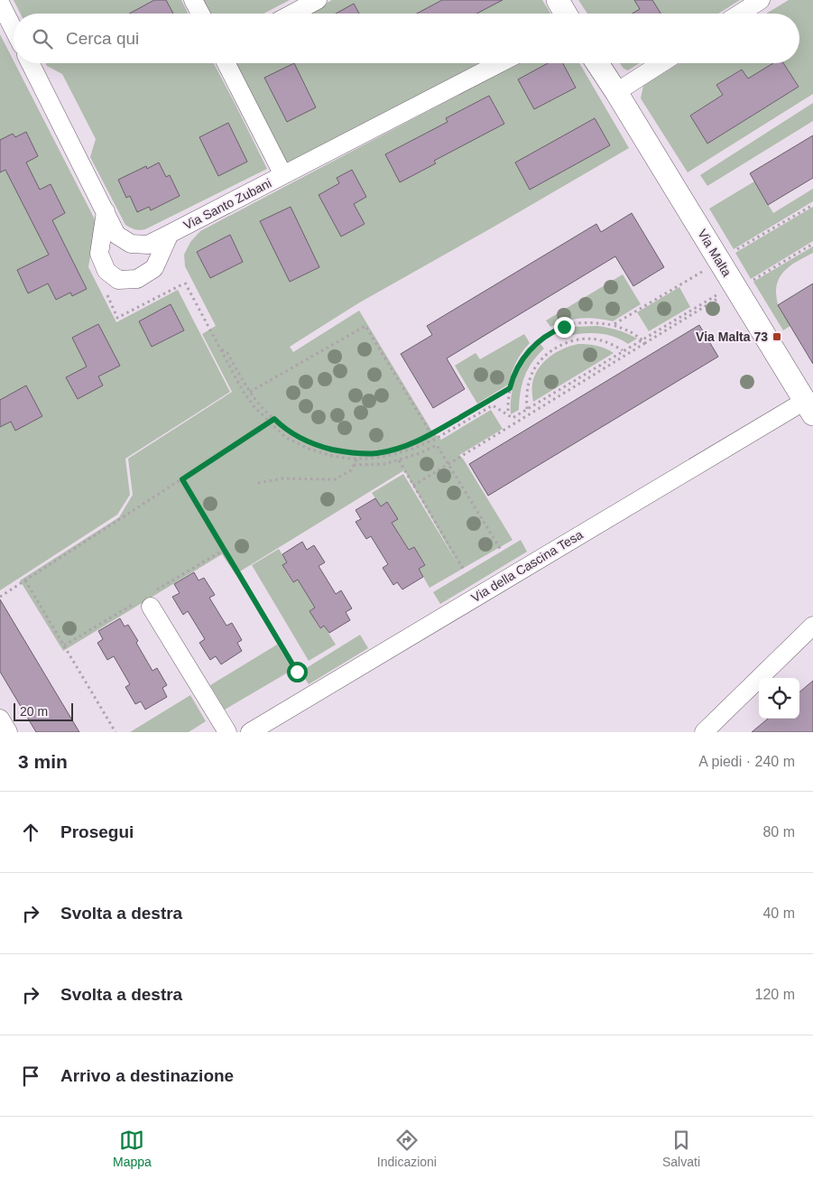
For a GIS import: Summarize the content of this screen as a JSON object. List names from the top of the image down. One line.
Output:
{"streets":{"street":["Via Santo Zubani","Via Malta","Via della Cascina Tesa"]},"crossings":[["Via Malta","Via della Cascina Tesa"]],"places":{"transit":["Via Malta 73"]},"scale_bar":"20 m","page":{"search":"Cerca qui","scale":"20 m","heading":["3 min","A piedi · 240 m"],"list":[["Prosegui","80 m"],["Svolta a destra","40 m"],["Svolta a destra","120 m"],"Arrivo a destinazione"],"nav":["Mappa","Indicazioni","Salvati"]}}
